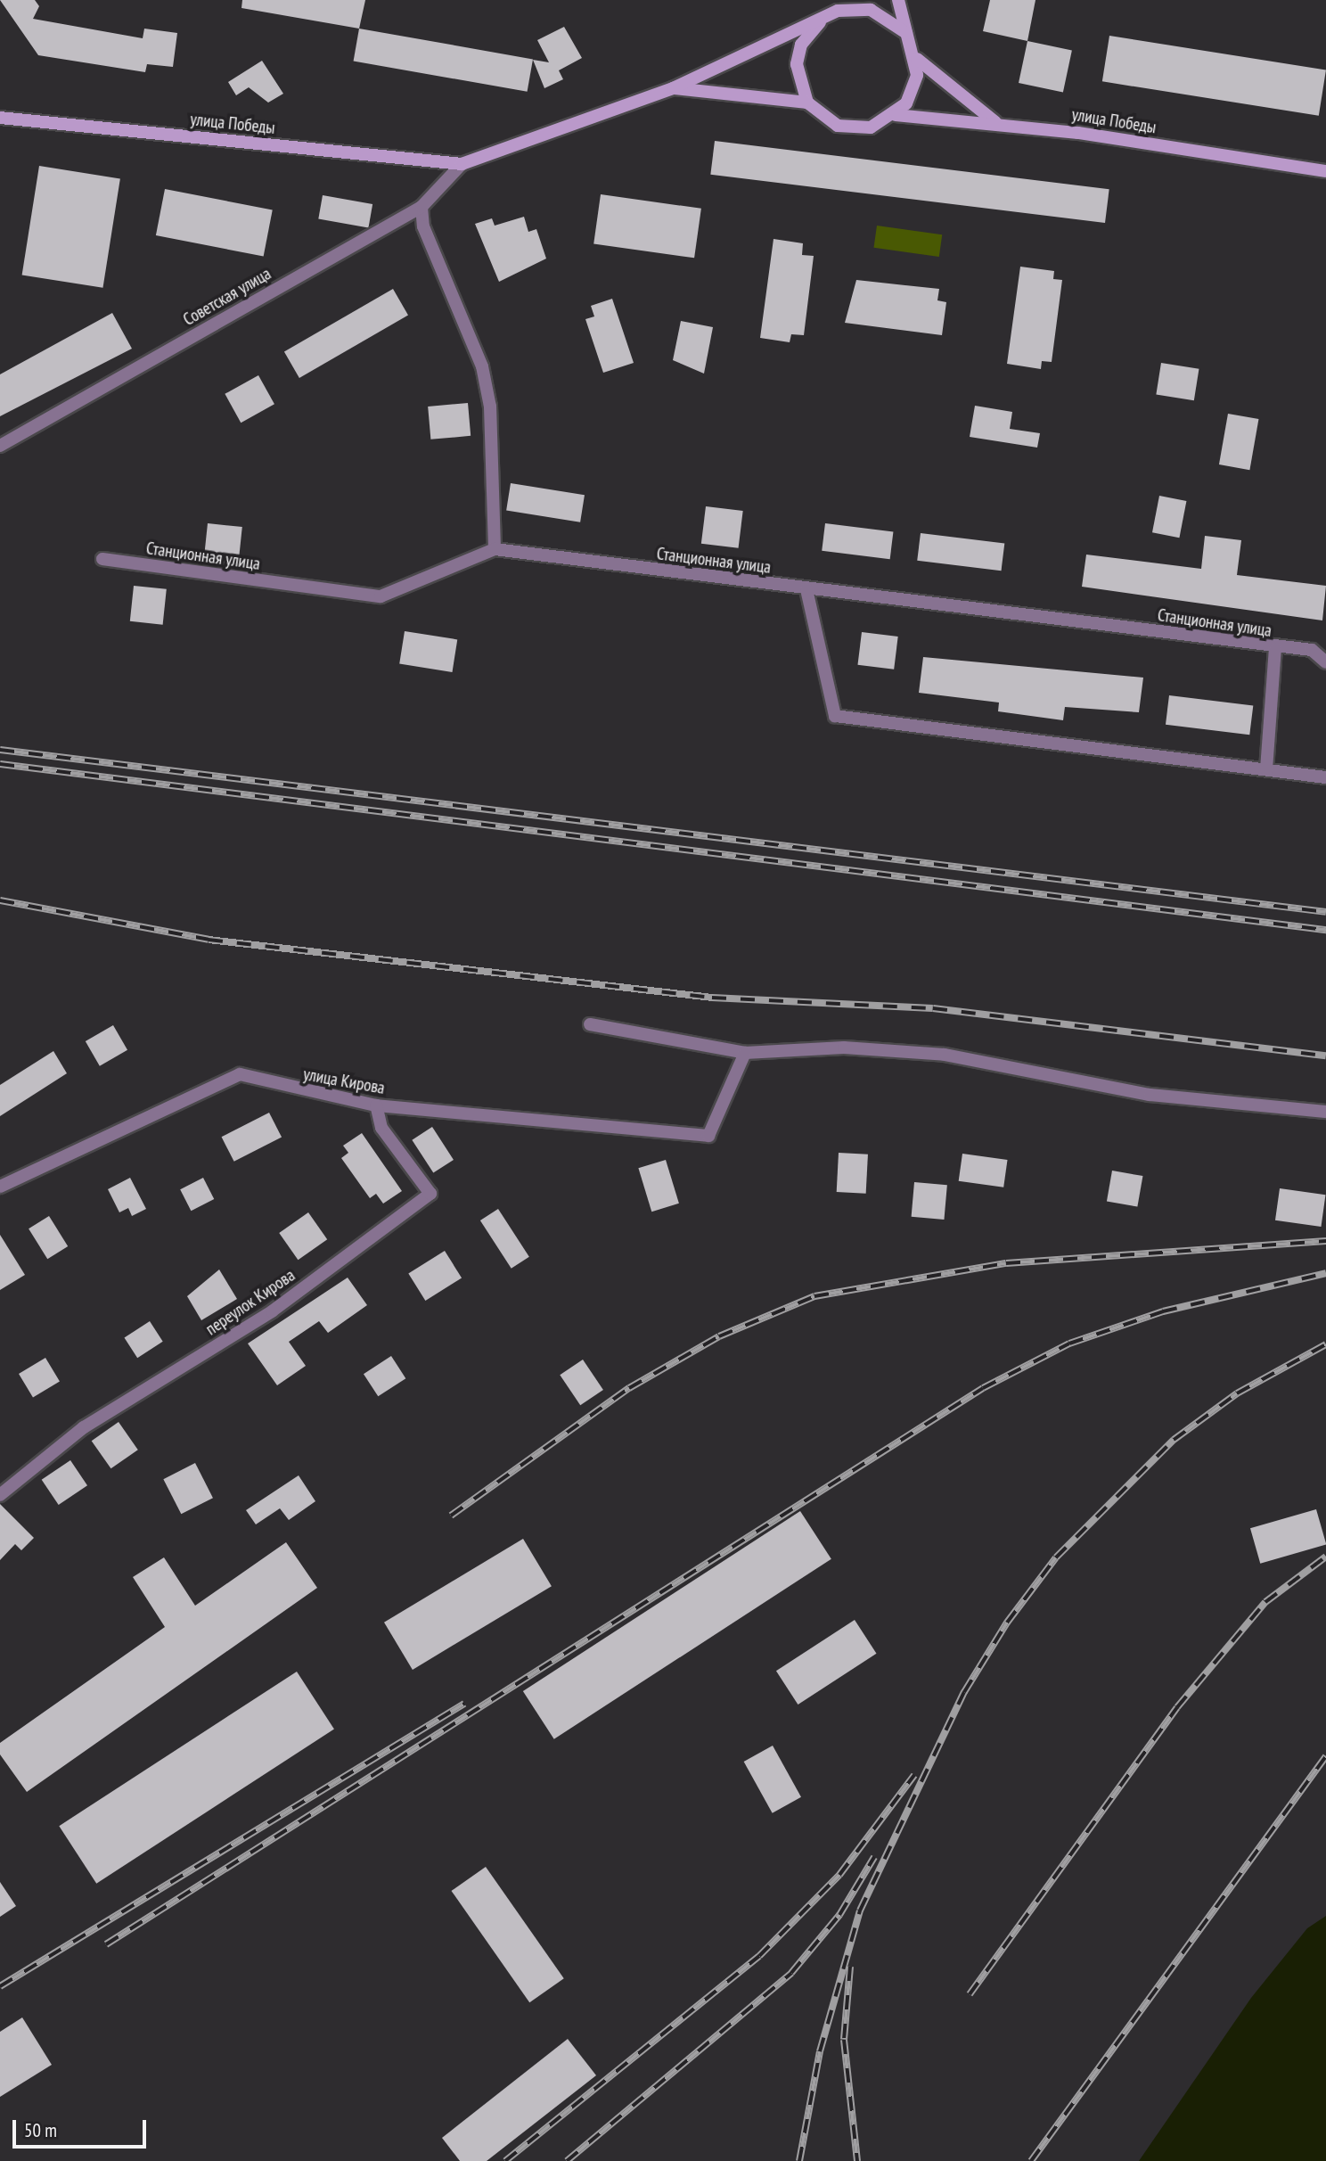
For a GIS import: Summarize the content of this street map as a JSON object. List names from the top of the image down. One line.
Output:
{"streets":{"street":["улица Победы","Советская улица","Станционная улица","улица Кирова","переулок Кирова"]},"crossings":[["улица Победы","Советская улица"],["улица Кирова","переулок Кирова"]],"scale_bar":"50 m"}
